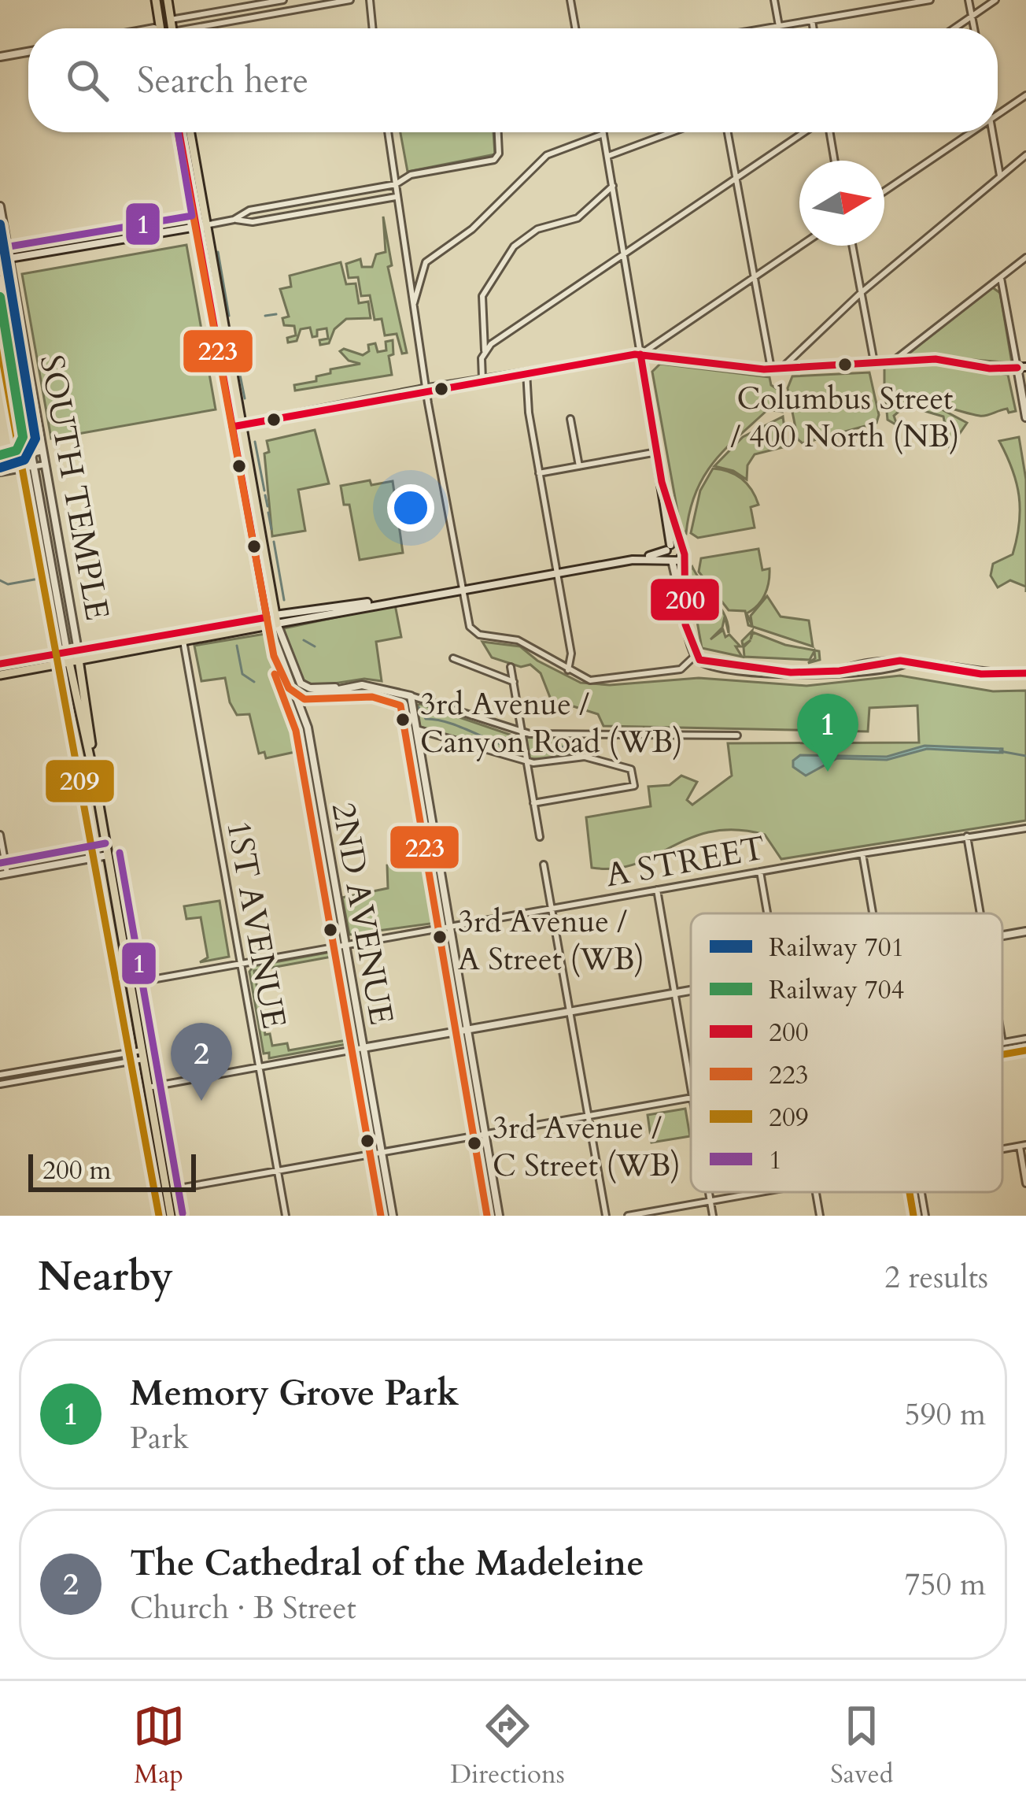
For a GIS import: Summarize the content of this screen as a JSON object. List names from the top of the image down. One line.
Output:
{"streets":{"main road":["SOUTH TEMPLE"],"street":["A STREET","2ND AVENUE","1ST AVENUE"]},"crossings":[["SOUTH TEMPLE","A STREET"],["A STREET","2ND AVENUE"],["A STREET","1ST AVENUE"]],"places":["Columbus Street / 400 North (NB)","3rd Avenue / Canyon Road (WB)","3rd Avenue / A Street (WB)","3rd Avenue / C Street (WB)"],"lines":["transit line 200","transit line 223","transit line 1","rail line 701","rail line 704","transit line 209"],"legend":["Railway 701","Railway 704","200","223","209","1"],"scale_bar":"200 m","north":"right","page":{"search":"Search here","pins":["1","2"],"scale":"200 m","heading":["Nearby","2 results"],"list":[{"mark":"1","name":"Memory Grove Park","note":"Park","value":"590 m"},{"mark":"2","name":"The Cathedral of the Madeleine","note":"Church · B Street","value":"750 m"}],"nav":["Map","Directions","Saved"]}}
